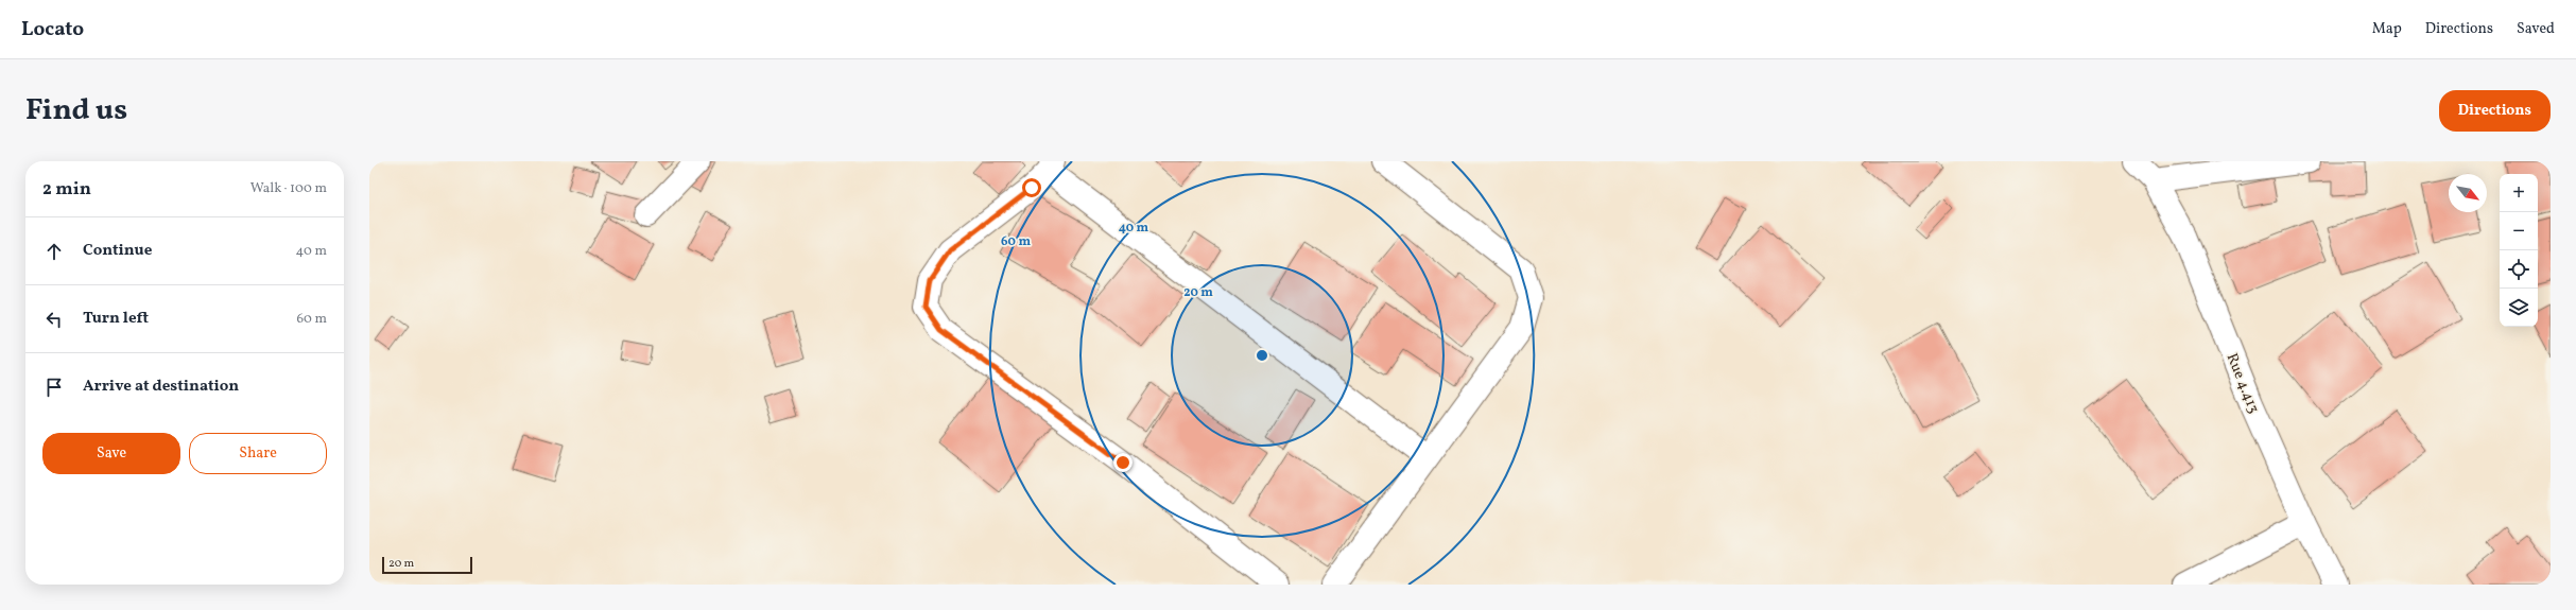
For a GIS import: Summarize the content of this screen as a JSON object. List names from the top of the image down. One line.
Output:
{"streets":{"street":["Rue 4.413"]},"scale_bar":"20 m","north":"bottom right","page":{"header":"Locato","nav":["Map","Directions","Saved"],"title":"Find us","buttons":["Directions",["Save","Share"]],"heading":["2 min","Walk · 100 m"],"map_buttons":["+","−"],"list":[["Continue","40 m"],["Turn left","60 m"],"Arrive at destination"],"scale":"20 m"},"rings":["40 m","60 m","20 m"]}
